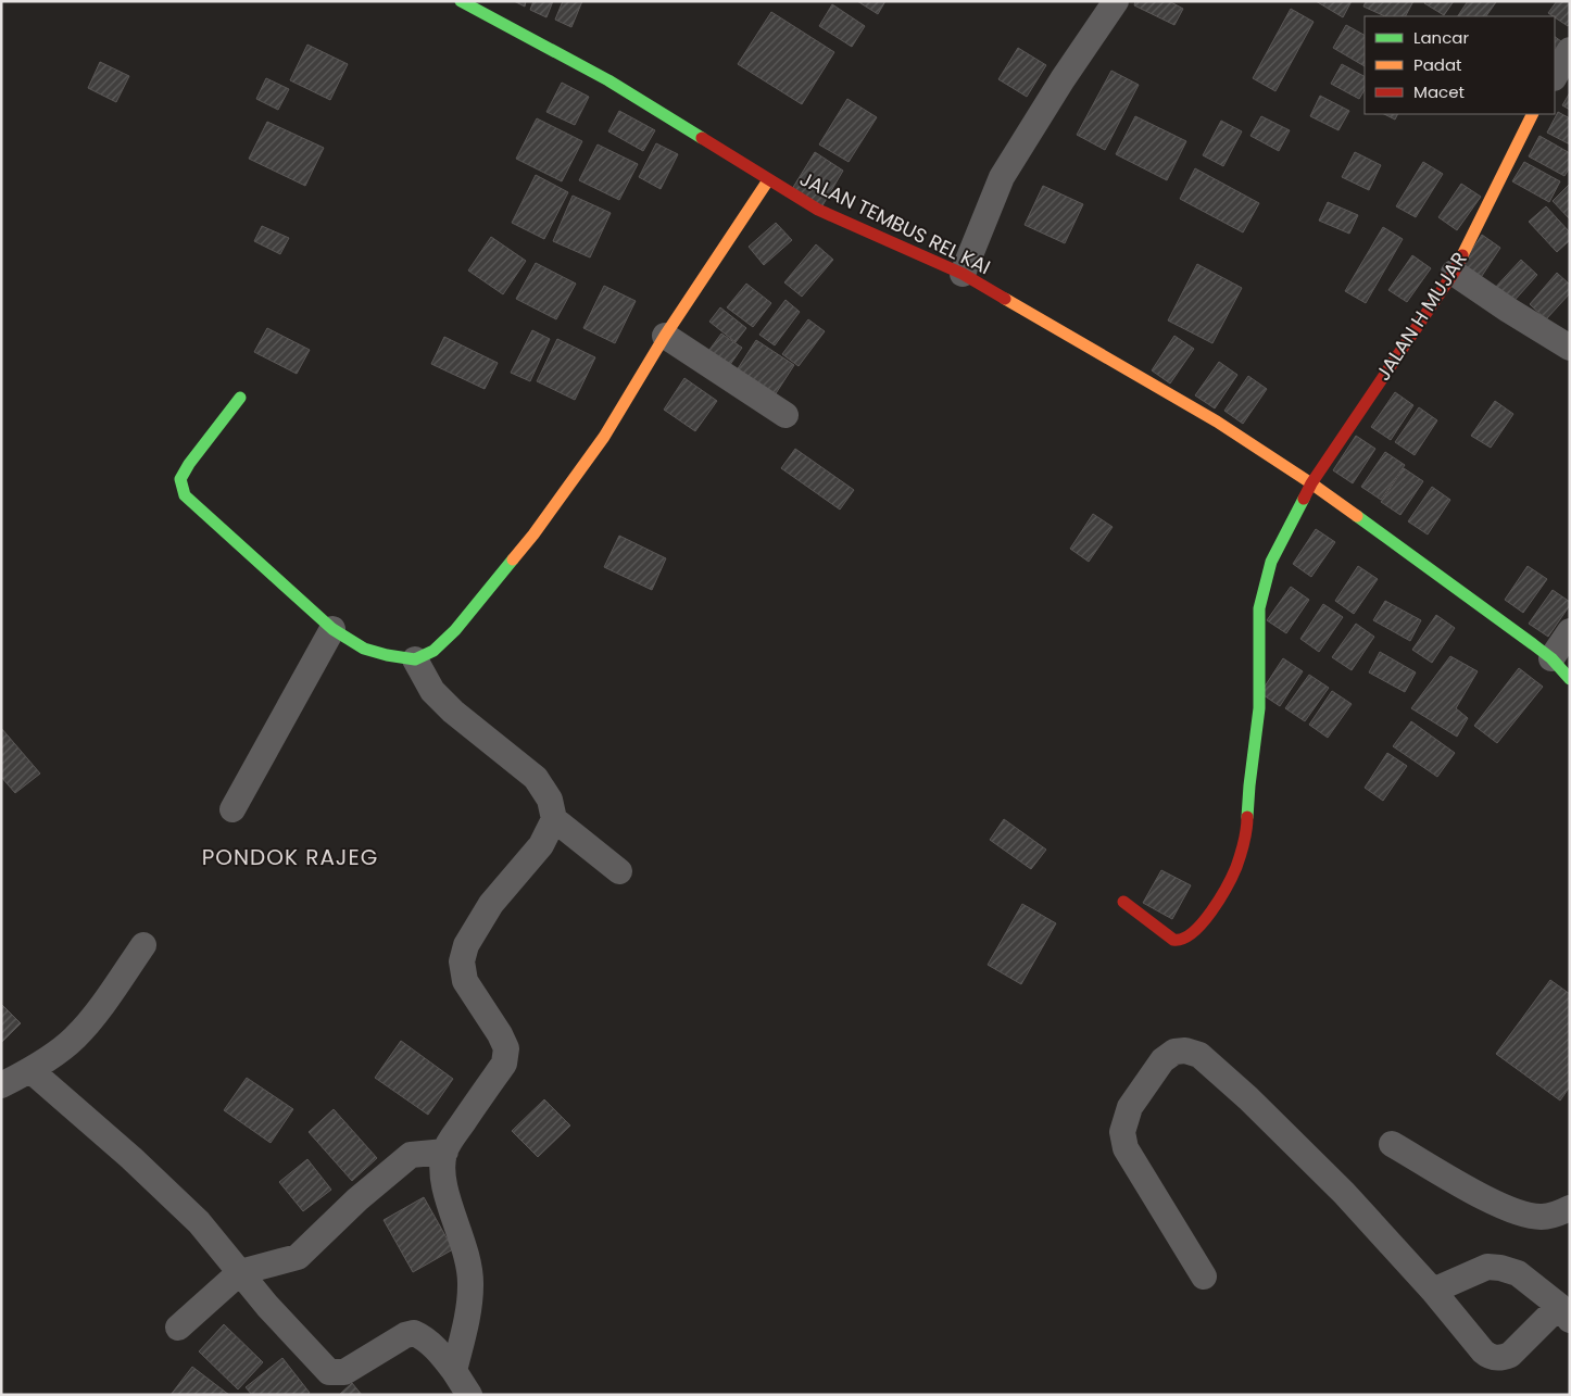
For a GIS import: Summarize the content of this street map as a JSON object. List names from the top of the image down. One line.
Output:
{"streets":{"street":["JALAN TEMBUS REL KAI","JALAN H MUJAR"]},"crossings":[["JALAN TEMBUS REL KAI","JALAN H MUJAR"]],"districts":["PONDOK RAJEG"],"legend":["Lancar","Padat","Macet"]}
